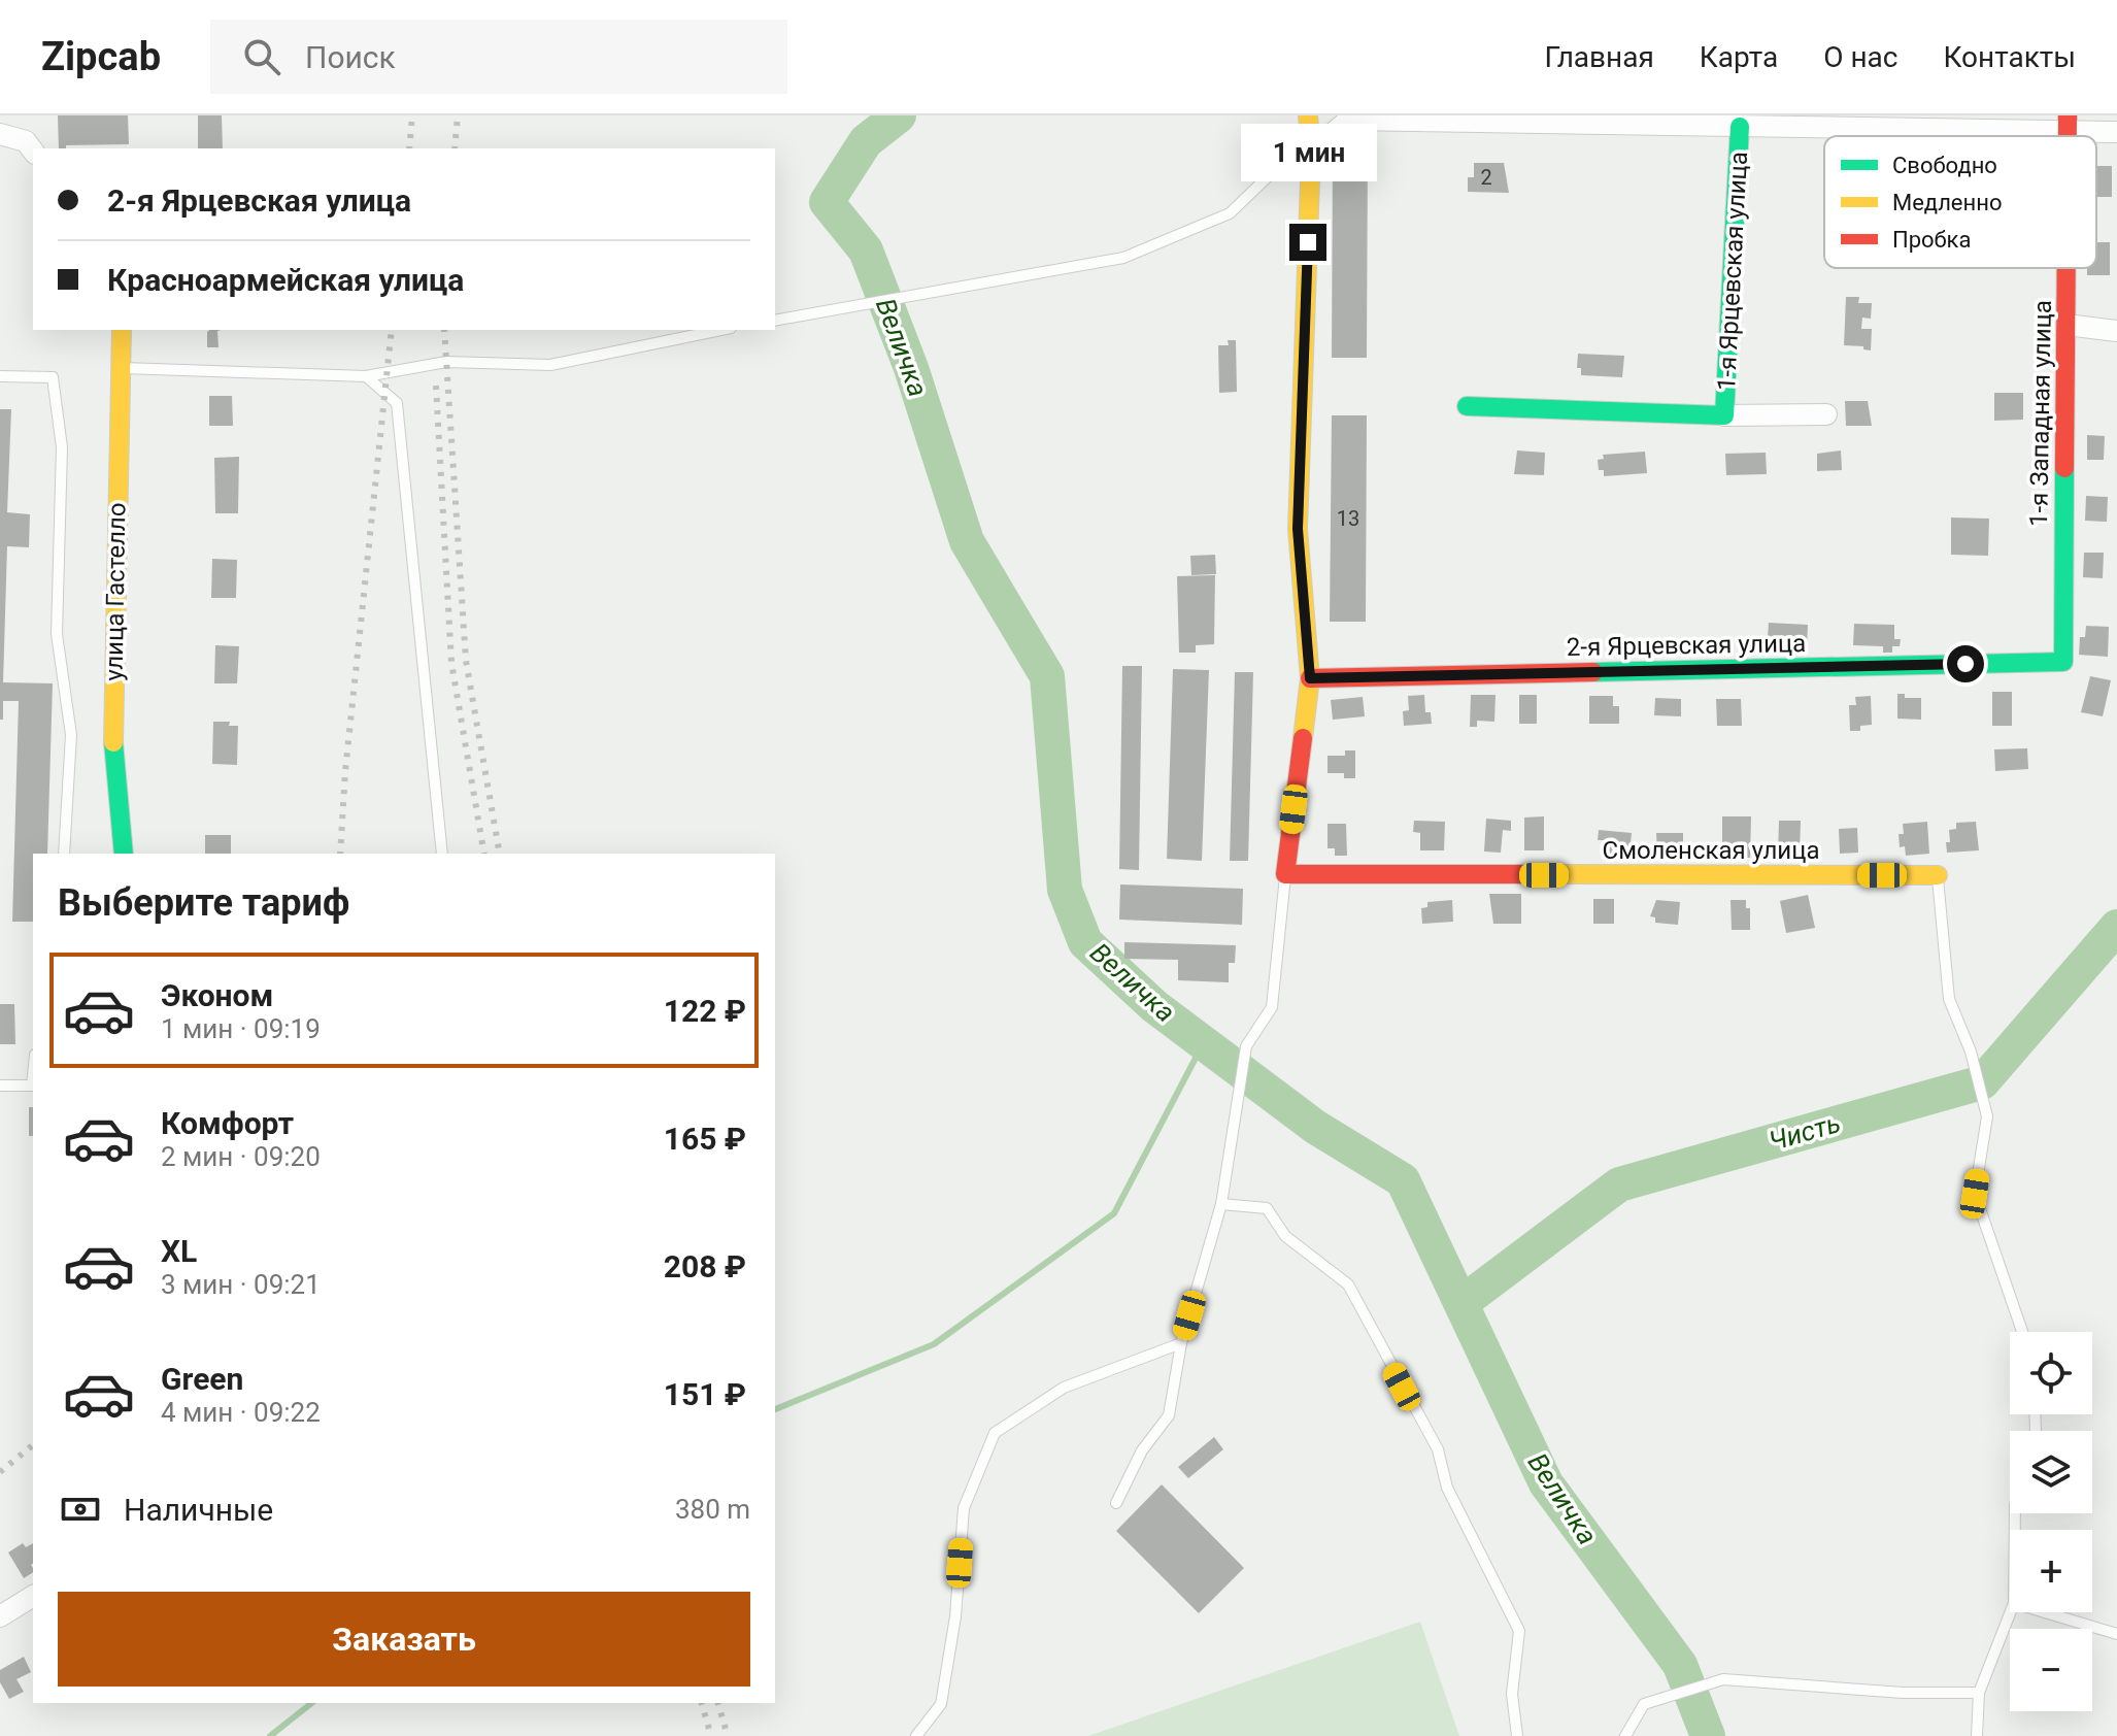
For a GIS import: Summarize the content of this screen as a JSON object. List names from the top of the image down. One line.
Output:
{"streets":{"street":["1-я Ярцевская улица","1-я Западная улица","улица Гастелло","2-я Ярцевская улица","Смоленская улица"]},"crossings":[["1-я Западная улица","2-я Ярцевская улица"]],"water":["Величка","Чисть"],"house_numbers":["2","13"],"legend":["Свободно","Медленно","Пробка"],"page":{"header":"Zipcab","search":"Поиск","nav":["Главная","Карта","О нас","Контакты"],"bubble":"1 мин","banner":["2-я Ярцевская улица","Красноармейская улица"],"heading":"Выберите тариф","list":[{"name":"Эконом","note":"1 мин · 09:19","value":"122 ₽"},{"name":"Комфорт","note":"2 мин · 09:20","value":"165 ₽"},{"name":"XL","note":"3 мин · 09:21","value":"208 ₽"},{"name":"Green","note":"4 мин · 09:22","value":"151 ₽"}],"map_buttons":["+","−"],"pay":["Наличные","380 m"],"buttons":"Заказать"}}
